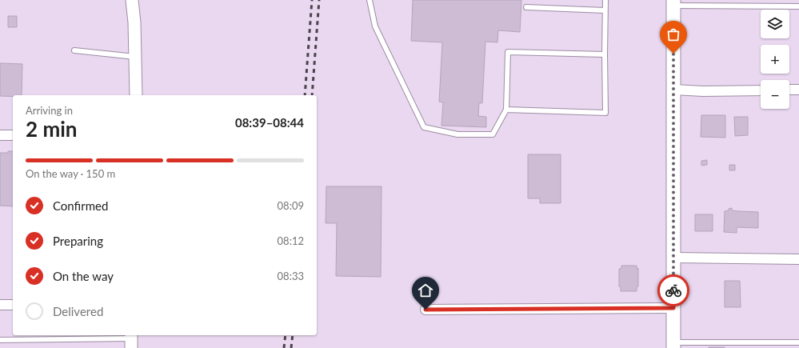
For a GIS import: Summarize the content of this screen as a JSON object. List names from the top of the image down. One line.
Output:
{"page":{"map_buttons":["+","−"],"heading":["2 min","Arriving in","08:39–08:44"],"bar":"On the way · 150 m","list":[["Confirmed","08:09"],["Preparing","08:12"],["On the way","08:33"],"Delivered"]}}
